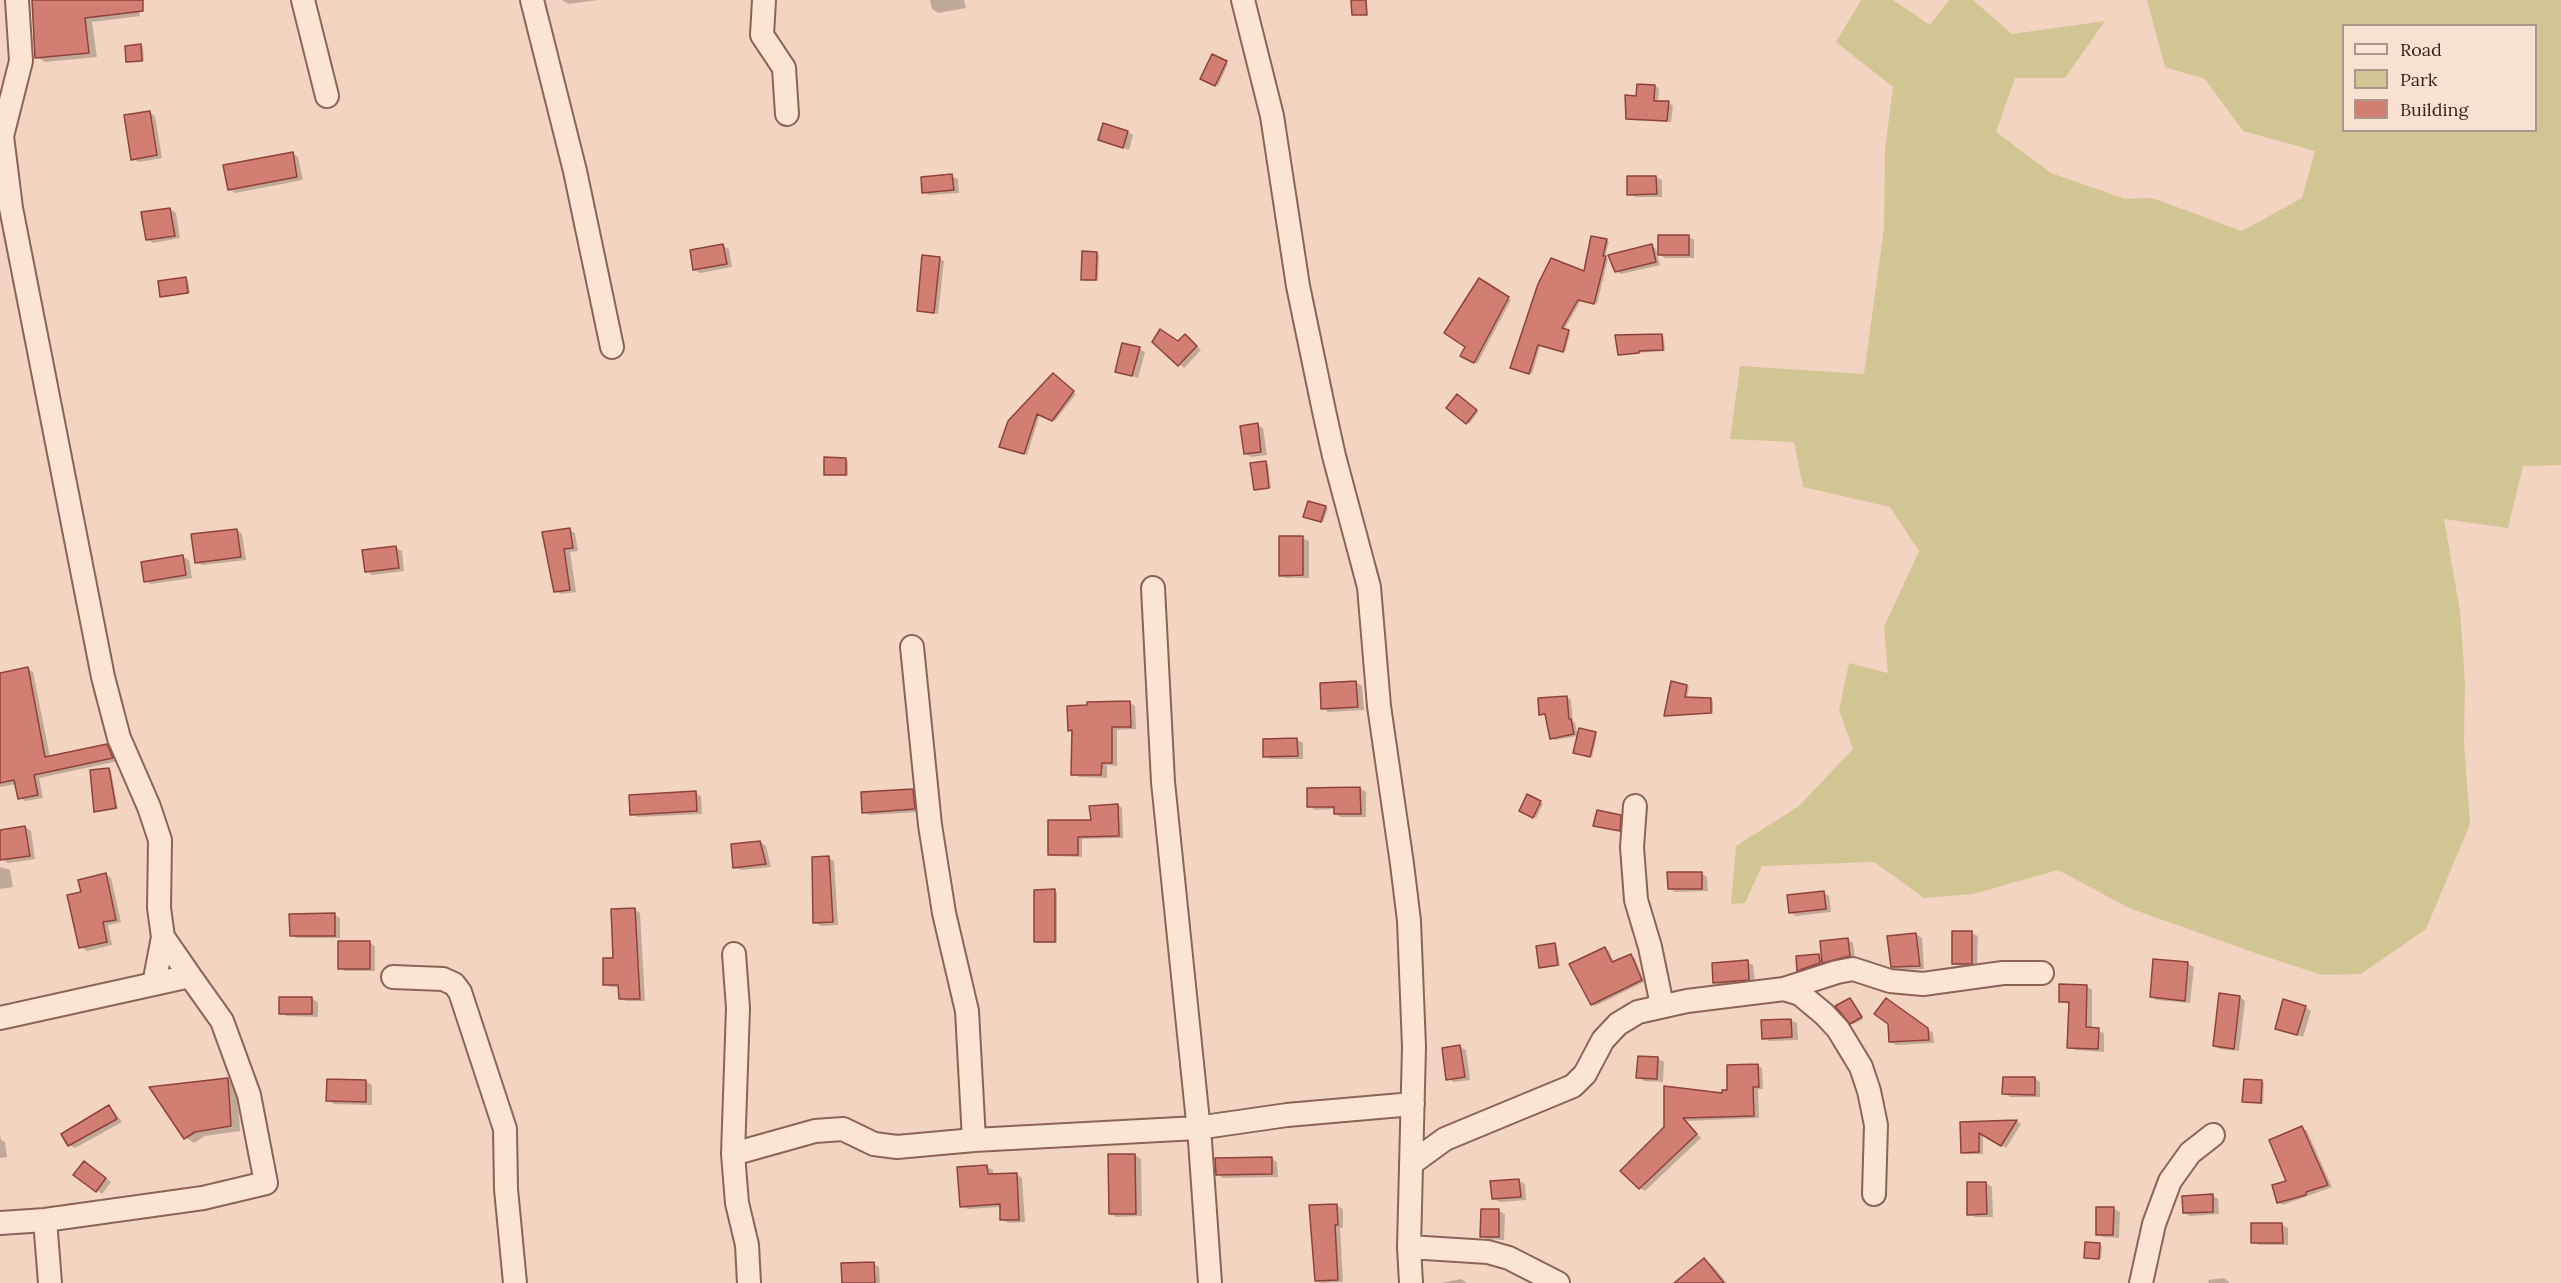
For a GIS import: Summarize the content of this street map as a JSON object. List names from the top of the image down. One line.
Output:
{"legend":["Road","Park","Building"]}
